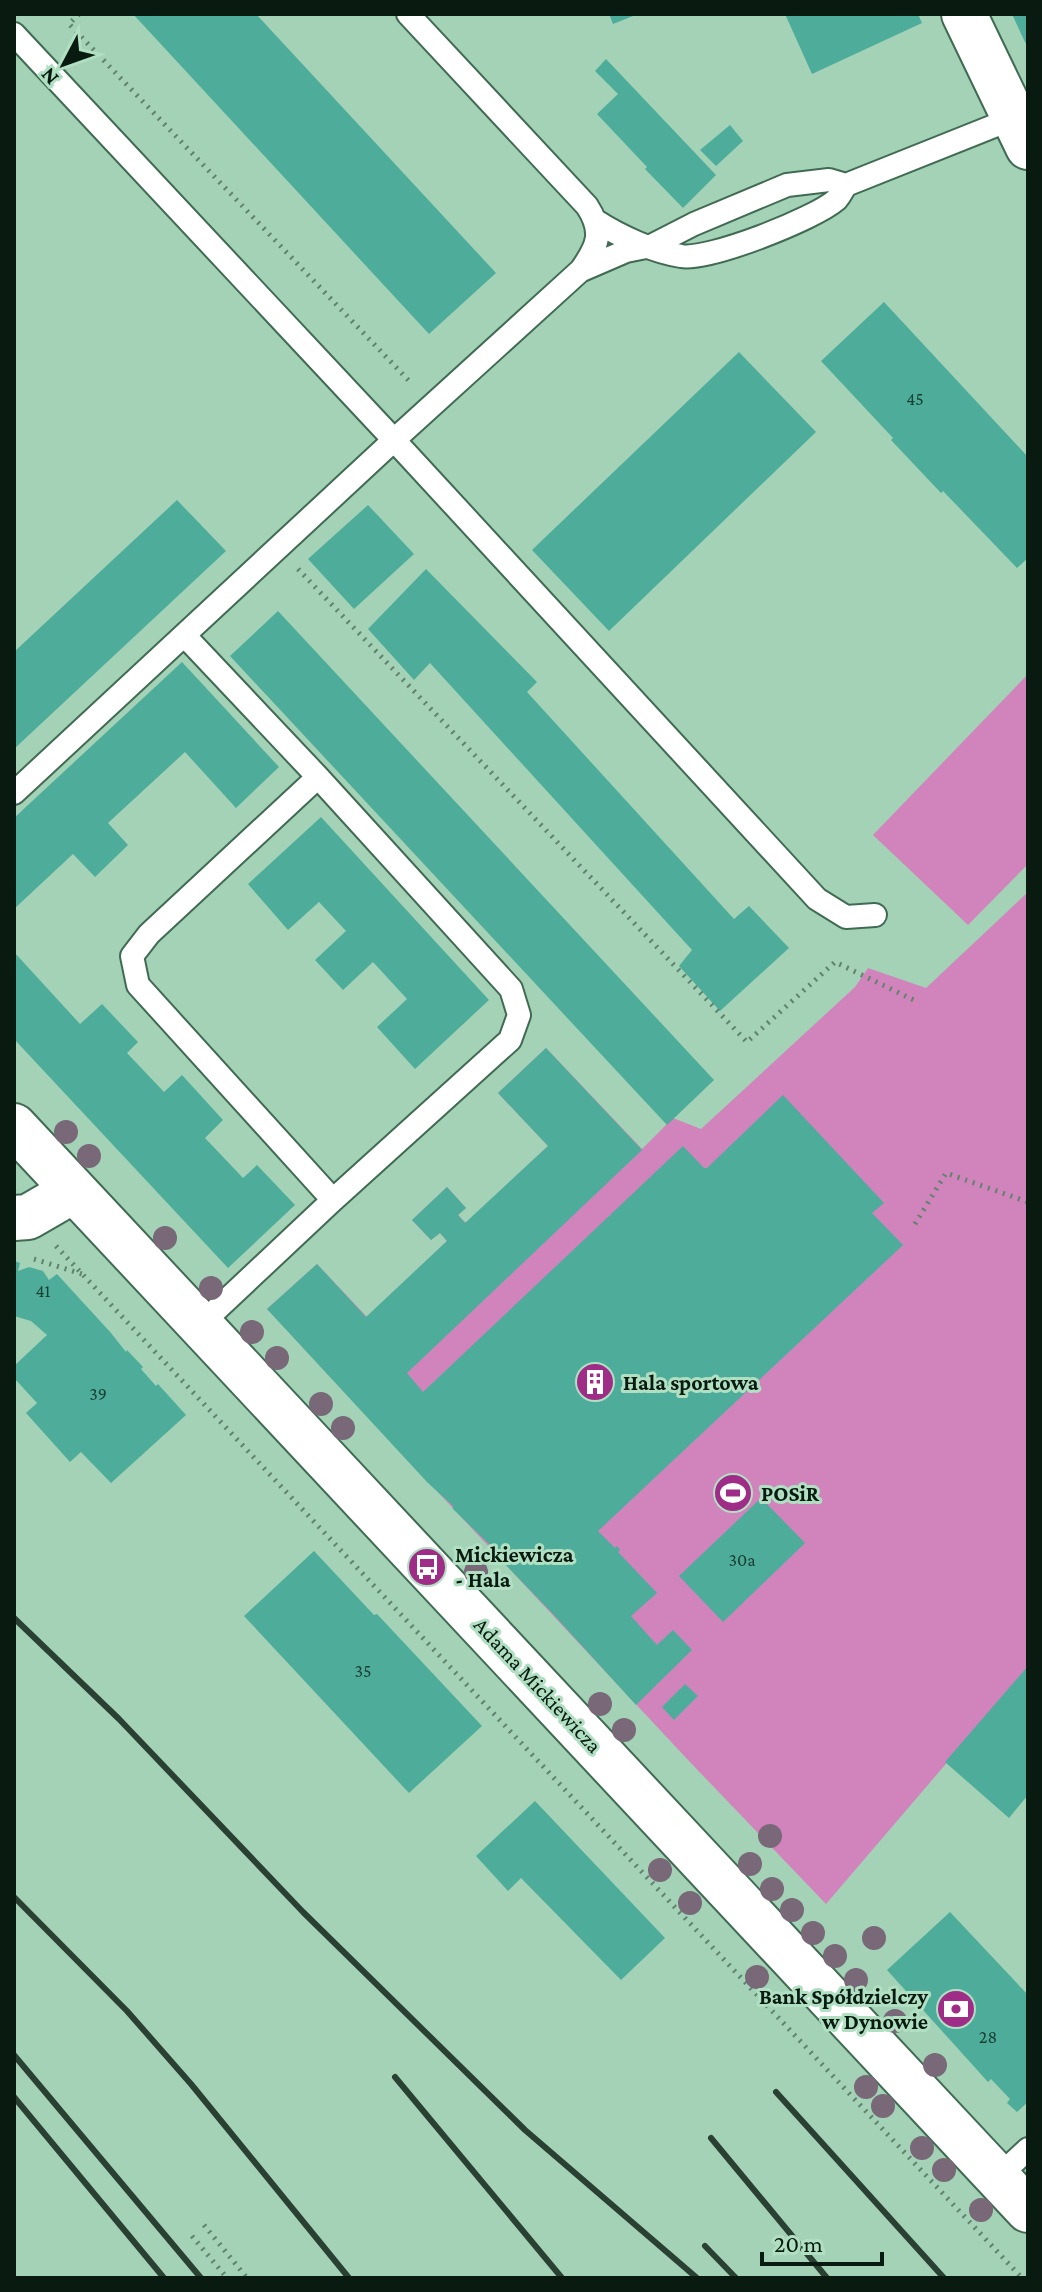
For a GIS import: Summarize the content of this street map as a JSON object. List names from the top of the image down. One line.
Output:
{"streets":{"main road":["Adama Mickiewicza"]},"places":{"building":["Hala sportowa"],"sports":["POSiR"],"bus stop":["Mickiewicza - Hala"],"bank":["Bank Spółdzielczy w Dynowie"]},"house_numbers":["45","41","39","30a","35","28"],"scale_bar":"20 m","north":"bottom left"}
